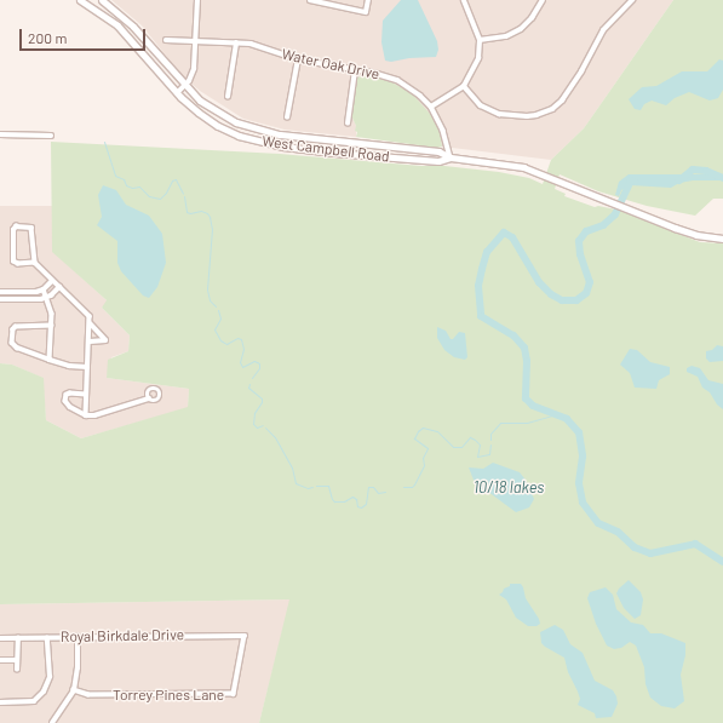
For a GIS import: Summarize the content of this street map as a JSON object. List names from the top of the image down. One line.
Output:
{"streets":{"main road":["West Campbell Road"],"street":["Water Oak Drive","Royal Birkdale Drive","Torrey Pines Lane"]},"crossings":[["Water Oak Drive","West Campbell Road"],["Royal Birkdale Drive","Torrey Pines Lane"]],"water":["10/18 lakes"],"scale_bar":"200 m"}
